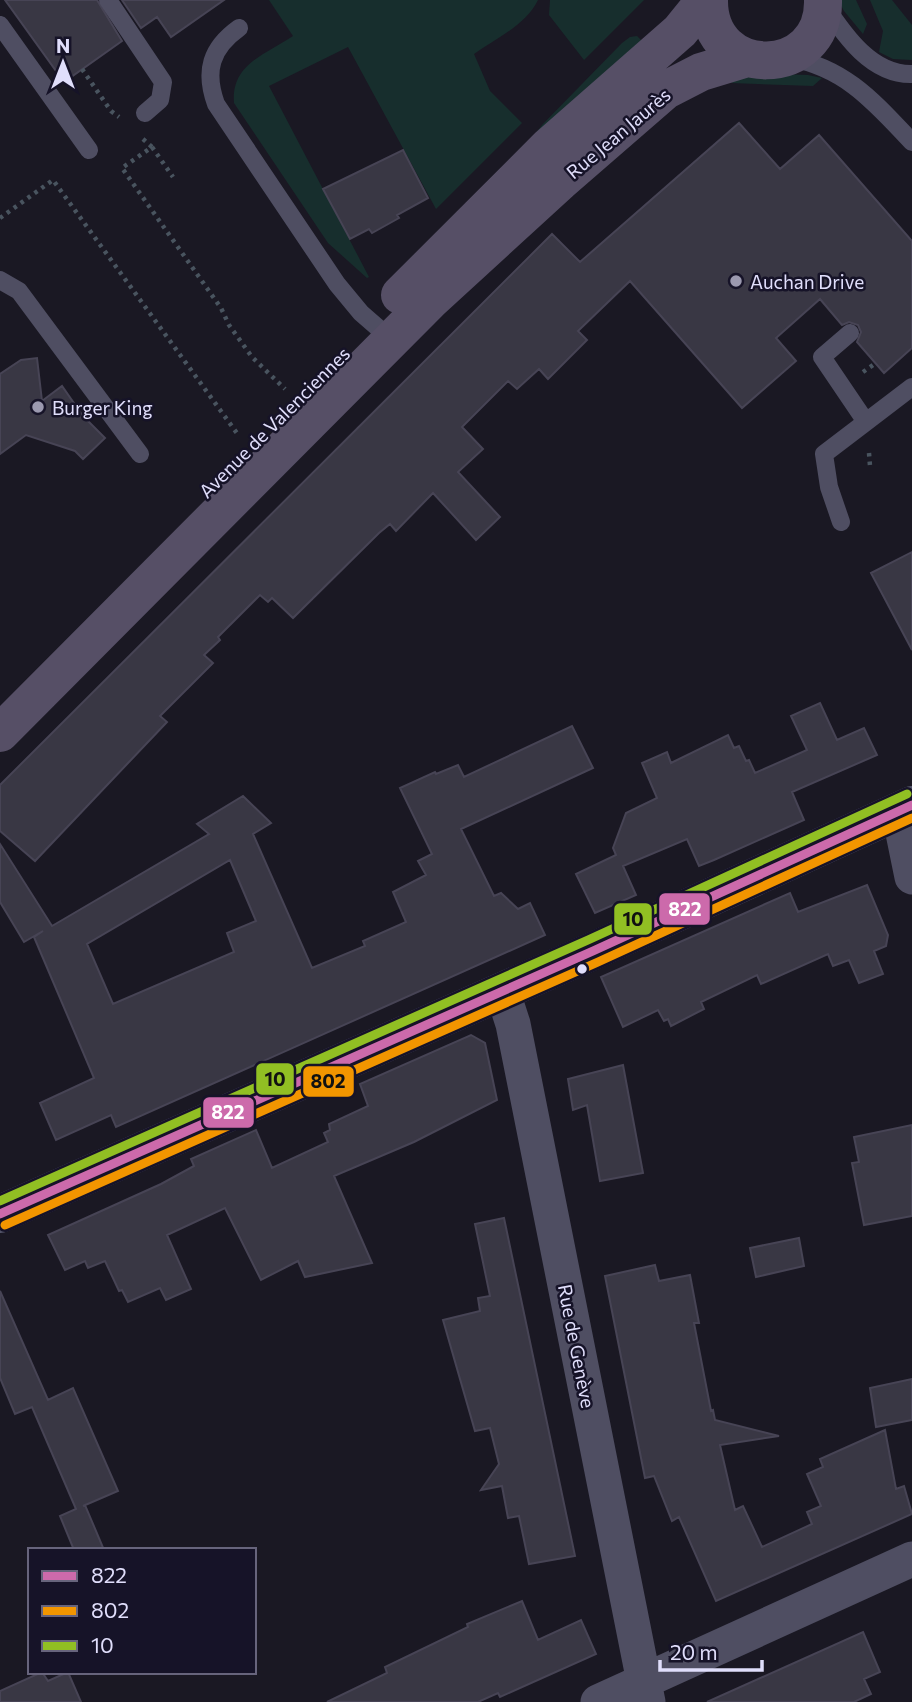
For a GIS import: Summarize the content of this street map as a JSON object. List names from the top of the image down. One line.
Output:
{"streets":{"main road":["Rue Jean Jaurès","Avenue de Valenciennes"],"street":["Rue de Genève"]},"crossings":[["Rue Jean Jaurès","Avenue de Valenciennes"]],"places":["Auchan Drive","Burger King"],"lines":["transit line 10","transit line 822","transit line 802"],"legend":["822","802","10"],"scale_bar":"20 m","north":"top"}
